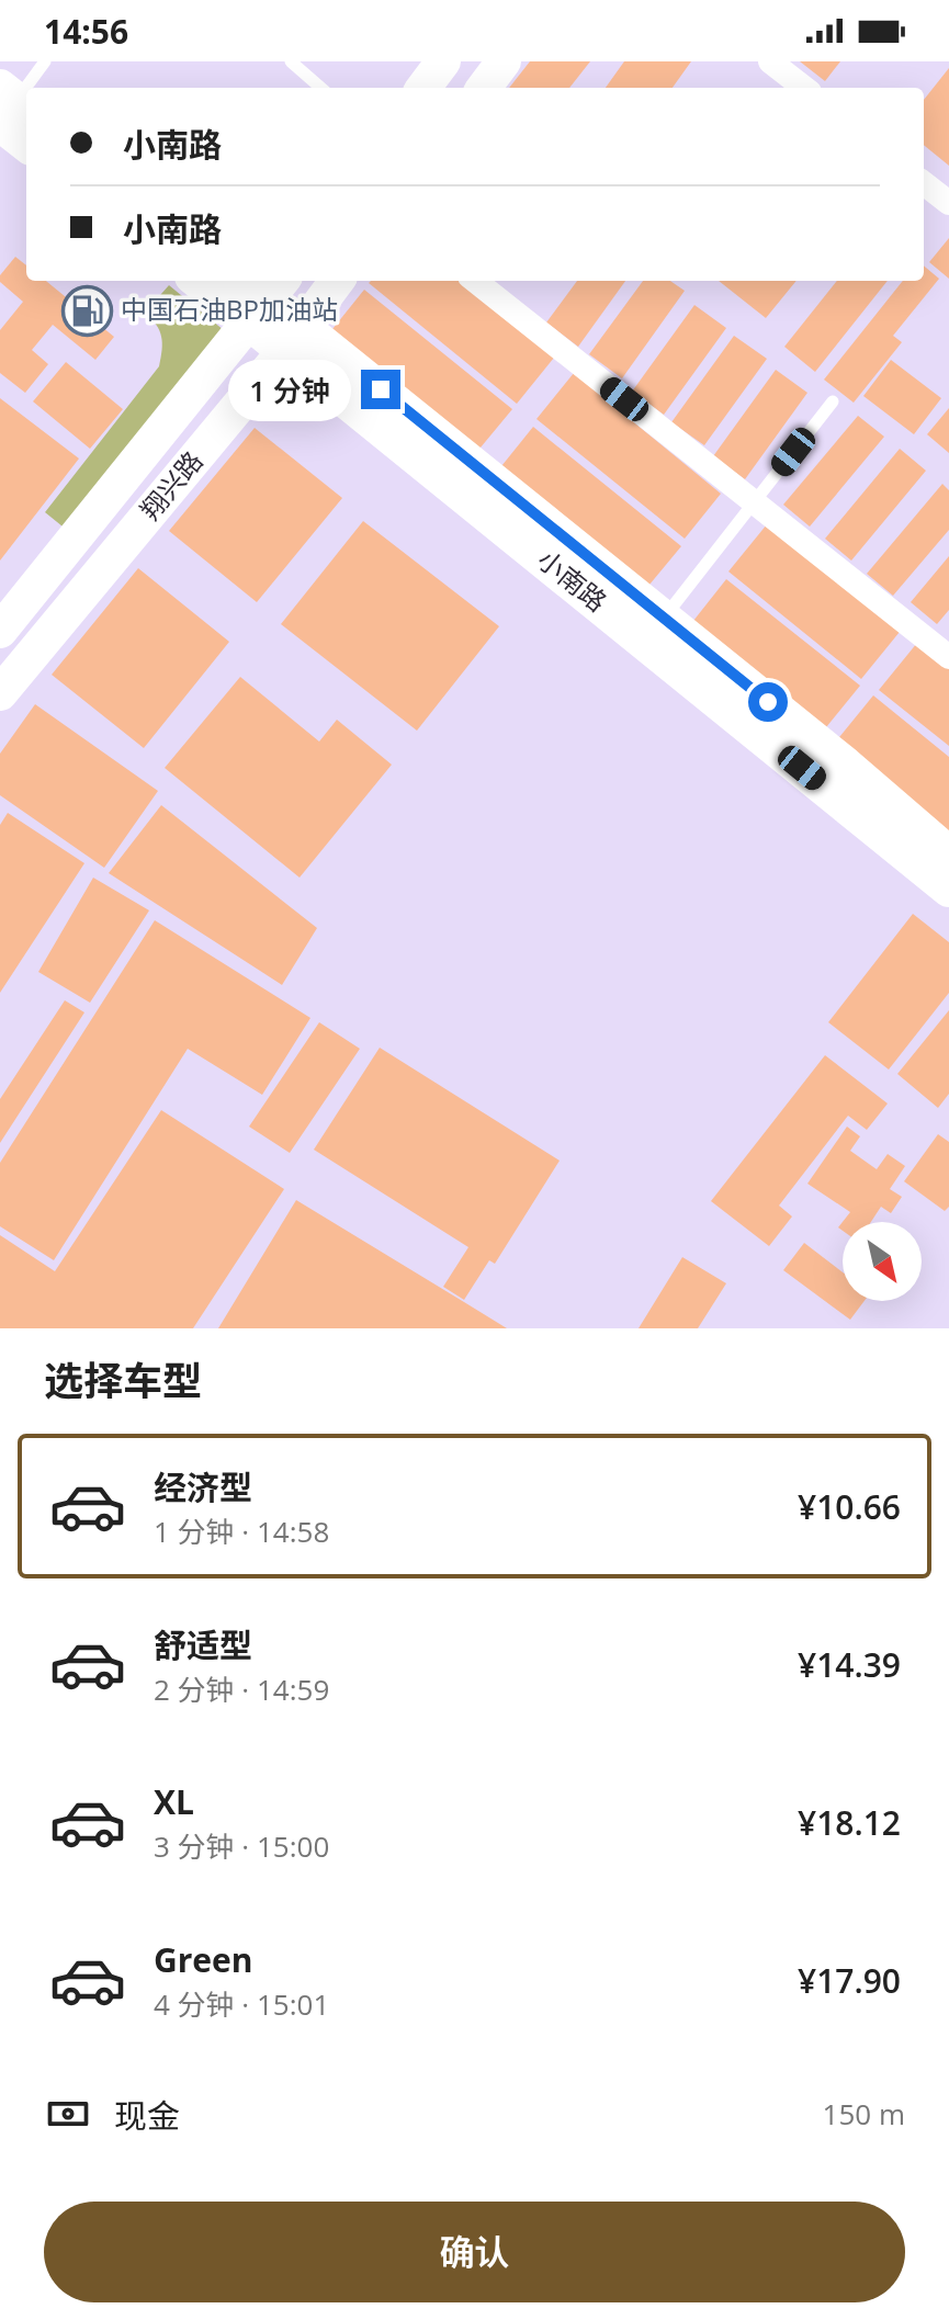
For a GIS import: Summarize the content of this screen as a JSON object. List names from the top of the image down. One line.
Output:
{"streets":{"main road":["翔兴路","小南路"]},"crossings":[["翔兴路","小南路"]],"places":{"fuel station":["中国石油BP加油站"]},"north":"bottom right","page":{"status":"14:56","banner":["小南路","小南路"],"bubble":"1 分钟","heading":"选择车型","list":[{"name":"经济型","note":"1 分钟 · 14:58","value":"¥10.66"},{"name":"舒适型","note":"2 分钟 · 14:59","value":"¥14.39"},{"name":"XL","note":"3 分钟 · 15:00","value":"¥18.12"},{"name":"Green","note":"4 分钟 · 15:01","value":"¥17.90"}],"pay":["现金","150 m"],"buttons":"确认"}}
